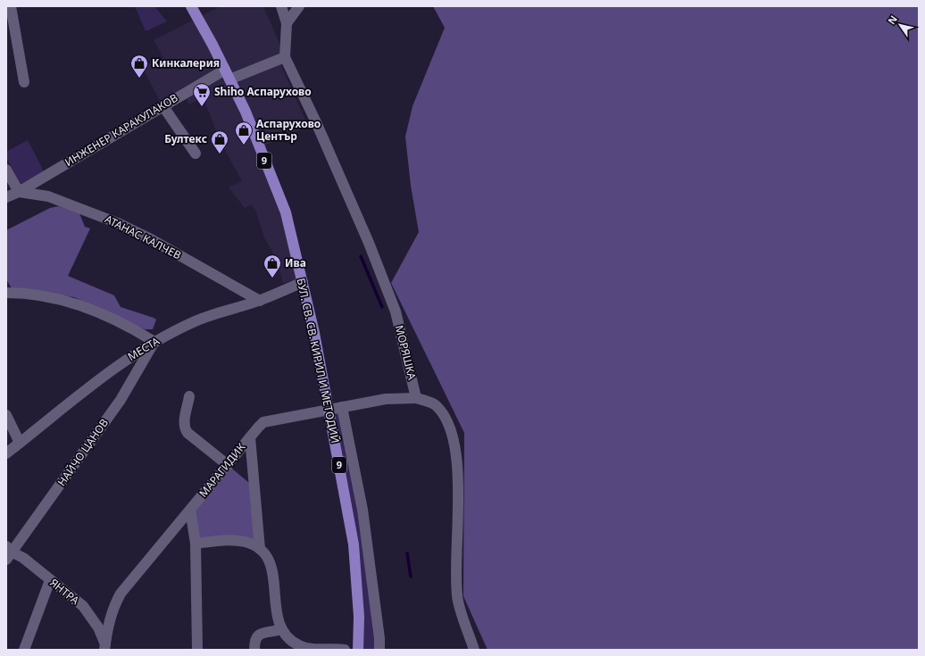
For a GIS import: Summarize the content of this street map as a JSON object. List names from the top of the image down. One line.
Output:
{"streets":{"main road":["9","БУЛ. СВ. СВ. КИРИЛ И МЕТОДИЙ"],"street":["ИНЖЕНЕР КАРАКУЛАКОВ","АТАНАС КАЛЧЕВ","МЕСТА","МОРЯШКА","НАЙЧО ЦАНОВ","МАРАГИДИК","ЯНТРА"]},"crossings":[["ИНЖЕНЕР КАРАКУЛАКОВ","АТАНАС КАЛЧЕВ"],["ИНЖЕНЕР КАРАКУЛАКОВ","МОРЯШКА"],["ИНЖЕНЕР КАРАКУЛАКОВ","БУЛ. СВ. СВ. КИРИЛ И МЕТОДИЙ"],["9","БУЛ. СВ. СВ. КИРИЛ И МЕТОДИЙ"],["АТАНАС КАЛЧЕВ","МЕСТА"],["МЕСТА","БУЛ. СВ. СВ. КИРИЛ И МЕТОДИЙ"],["МЕСТА","НАЙЧО ЦАНОВ"],["МОРЯШКА","МАРАГИДИК"],["БУЛ. СВ. СВ. КИРИЛ И МЕТОДИЙ","МАРАГИДИК"],["НАЙЧО ЦАНОВ","ЯНТРА"],["МАРАГИДИК","ЯНТРА"]],"places":{"shop":["Кинкалерия","Аспарухово Център","Бултекс","Ива"],"supermarket":["Shiho Аспарухово"]},"north":"top left"}
